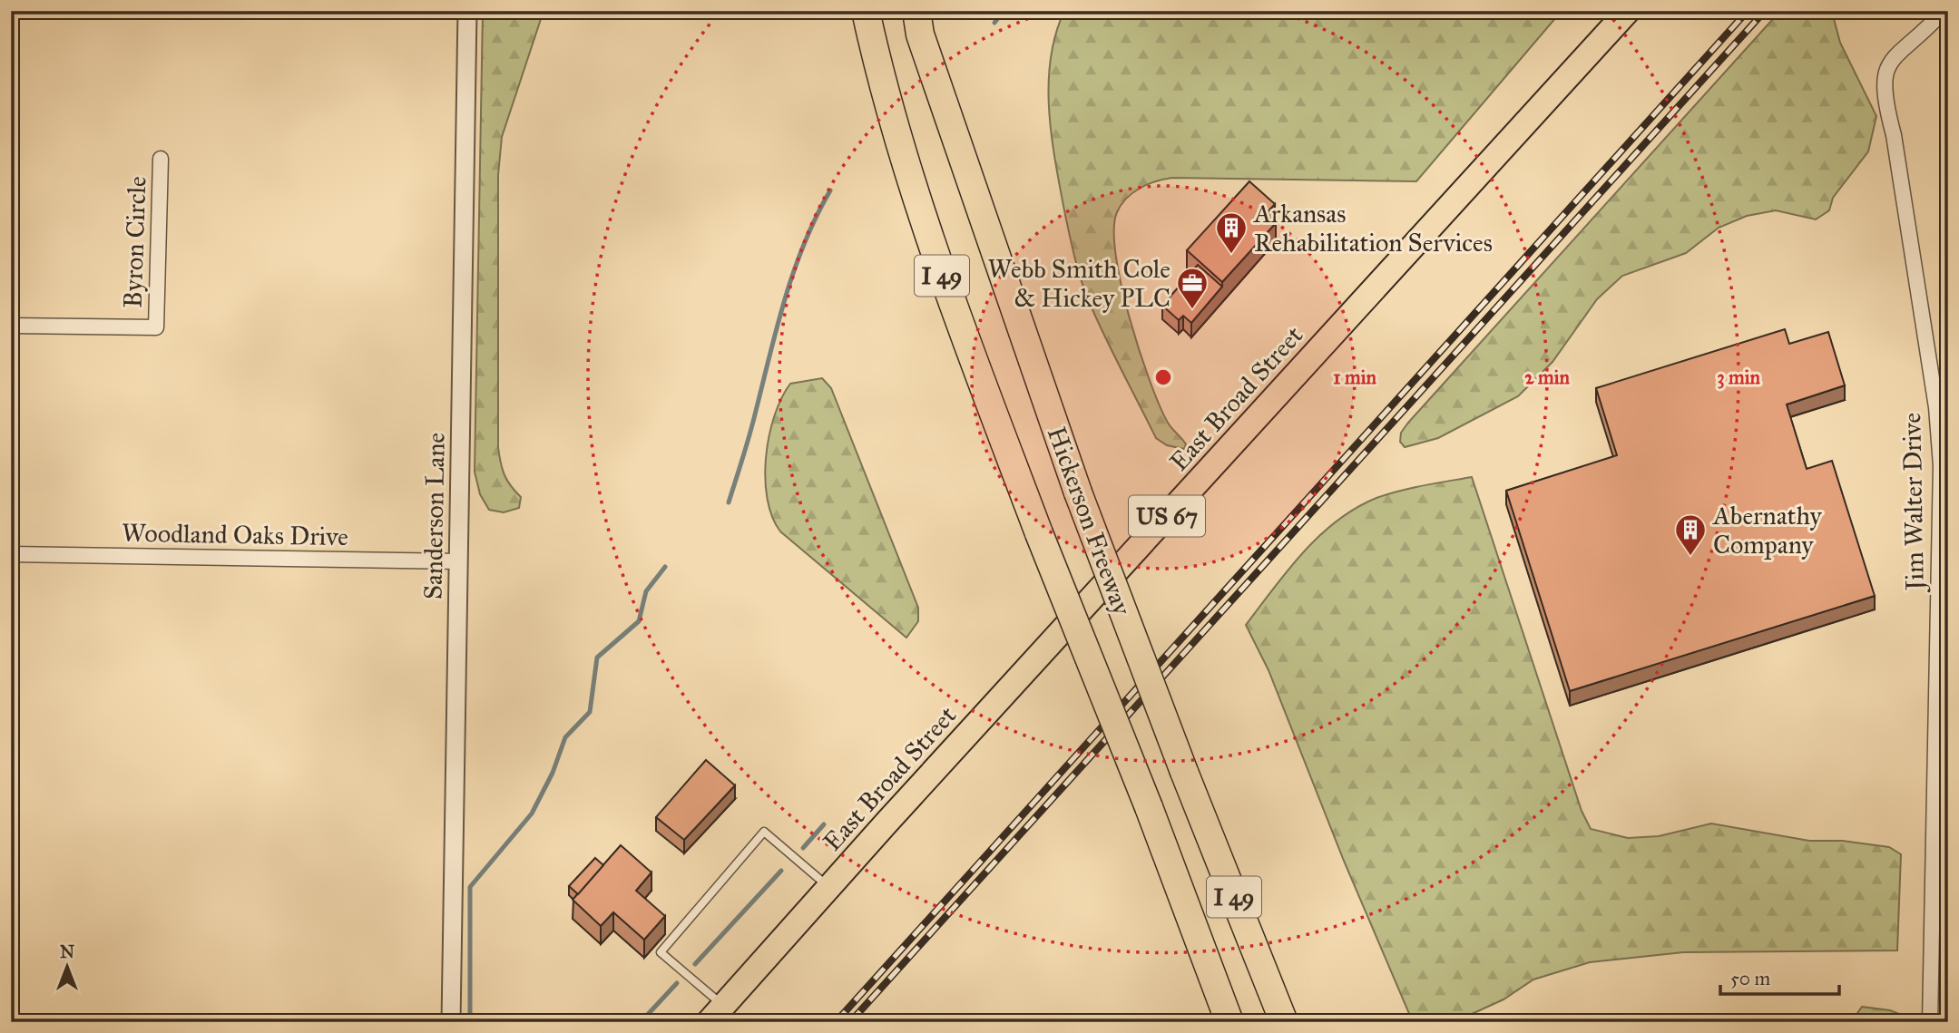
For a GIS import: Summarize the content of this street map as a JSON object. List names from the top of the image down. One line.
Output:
{"streets":{"highway":["I 49","Hickerson Freeway"],"main road":["East Broad Street","US 67"],"street":["Byron Circle","Jim Walter Drive","Sanderson Lane","Woodland Oaks Drive"]},"crossings":[["Sanderson Lane","Woodland Oaks Drive"]],"places":{"building":["Arkansas Rehabilitation Services","Abernathy Company"],"office":["Webb Smith Cole & Hickey PLC"]},"scale_bar":"50 m","north":"top","rings":["1 min","2 min","3 min"]}
